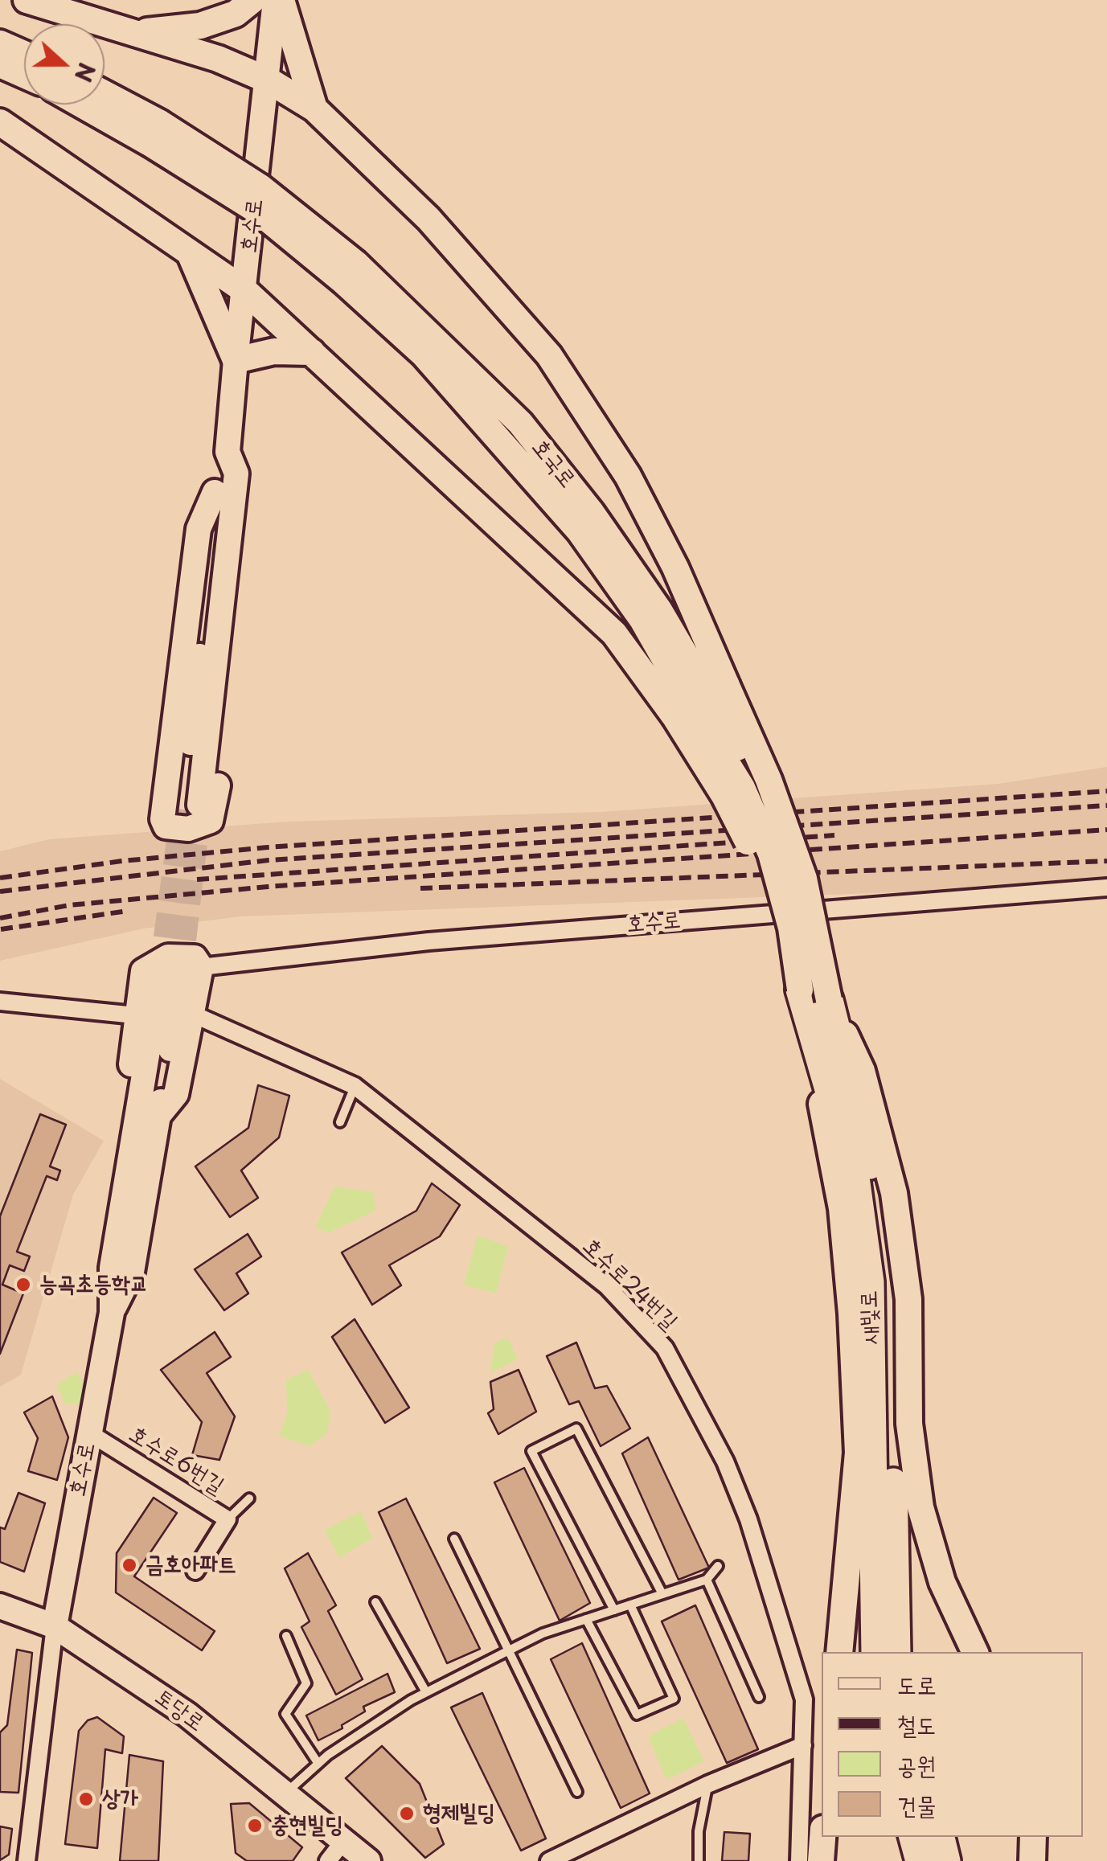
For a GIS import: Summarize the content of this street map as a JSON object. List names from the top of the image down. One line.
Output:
{"streets":{"highway":["새빛로"],"main road":["호수로","호국로","토당로"],"street":["호수로24번길","호수로6번길"]},"crossings":[["호수로","호수로6번길"],["호수로","토당로"]],"places":["능곡초등학교","금호아파트","상가","형제빌딩","충현빌딩"],"legend":["도로","철도","공원","건물"],"north":"right"}
